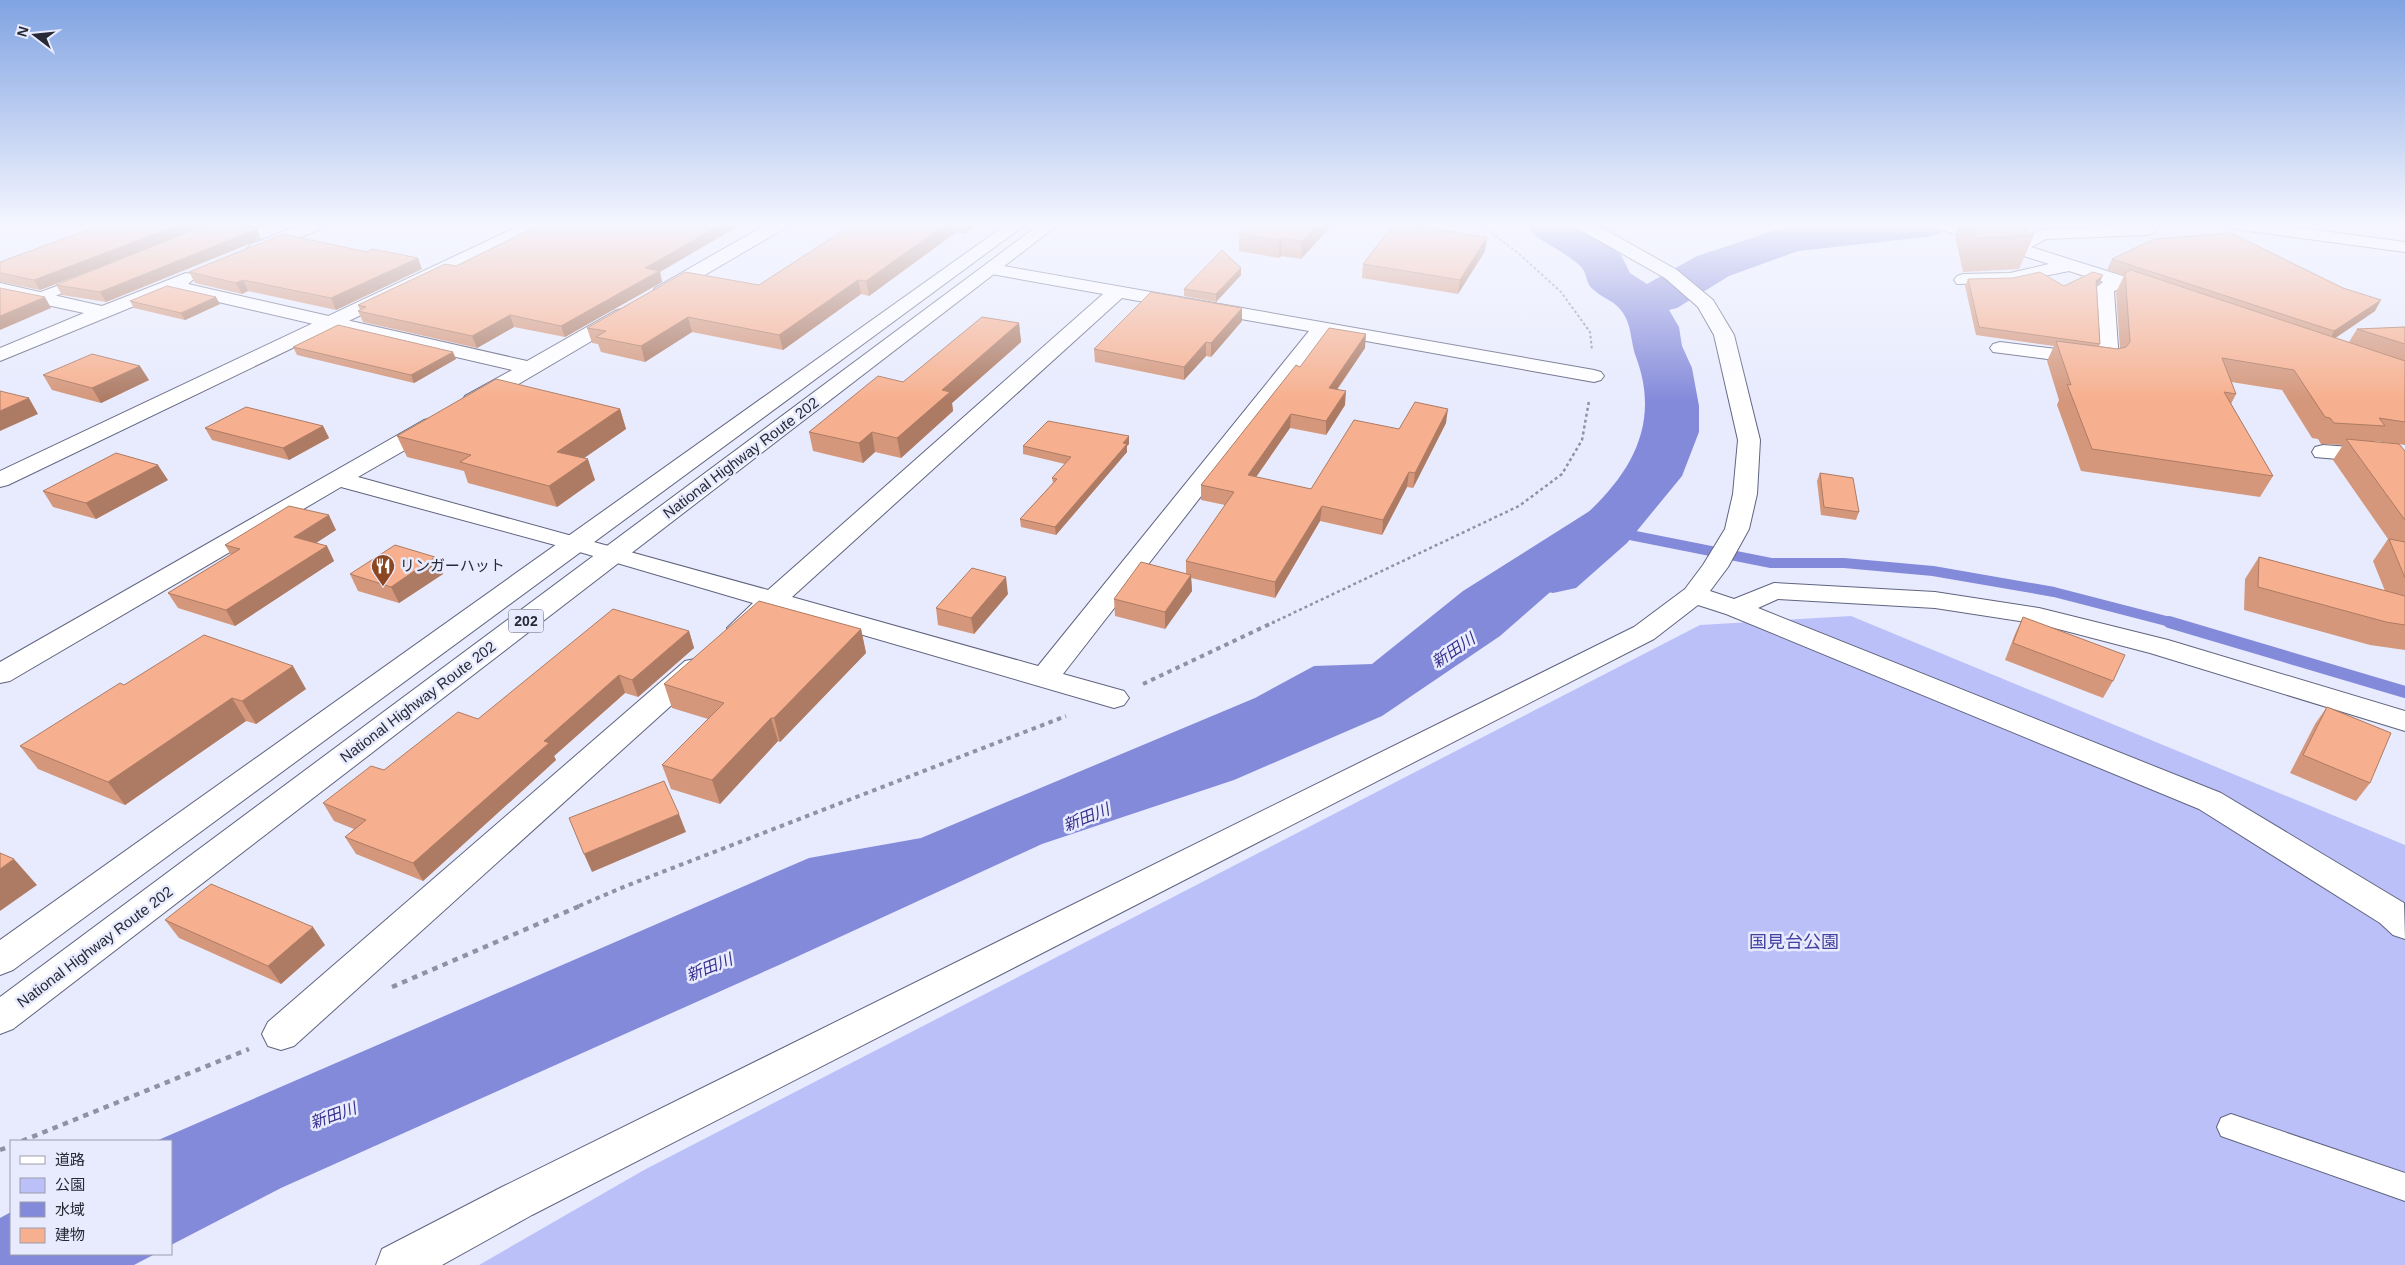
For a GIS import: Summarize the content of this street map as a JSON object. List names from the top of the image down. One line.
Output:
{"streets":{"main road":["National Highway Route 202","202"]},"water":["新田川"],"parks":["国見台公園"],"places":{"restaurant":["リンガーハット"]},"legend":["道路","公園","水域","建物"],"north":"left"}
